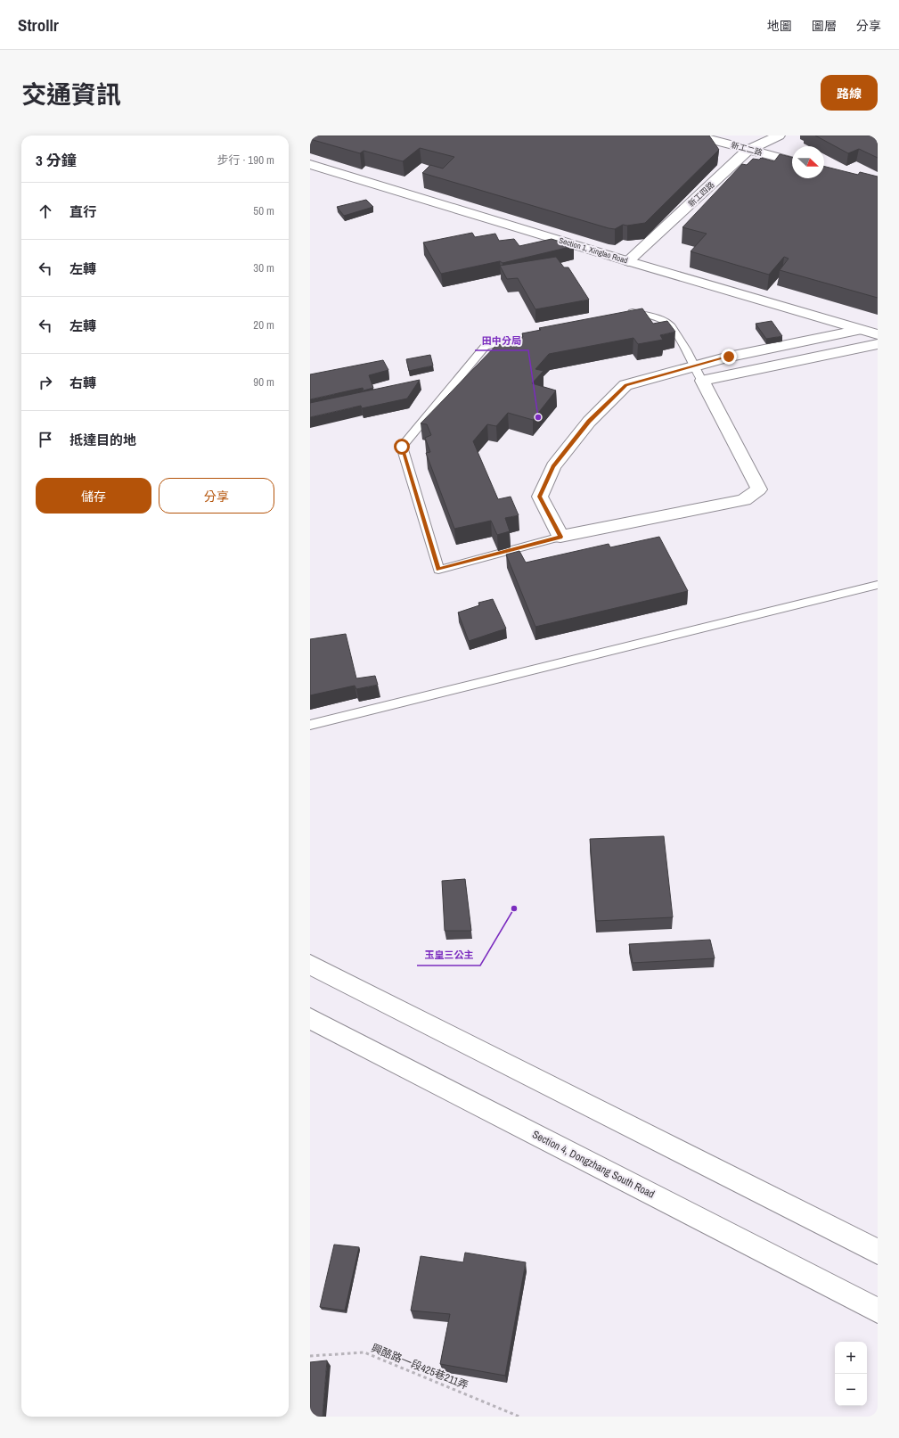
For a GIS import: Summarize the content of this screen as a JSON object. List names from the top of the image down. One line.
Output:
{"streets":{"street":["新工二路","新工四路","Section 1, Xinglao Road","Section 4, Dongzhang South Road"],"path":["興酪路一段425巷211弄"]},"crossings":[["新工二路","新工四路"],["新工四路","Section 1, Xinglao Road"]],"places":["田中分局","玉皇三公主"],"north":"right","page":{"header":"Strollr","nav":["地圖","圖層","分享"],"title":"交通資訊","buttons":["路線",["儲存","分享"]],"heading":["3 分鐘","步行 · 190 m"],"list":[["直行","50 m"],["左轉","30 m"],["左轉","20 m"],["右轉","90 m"],"抵達目的地"],"map_buttons":["+","−"]}}
